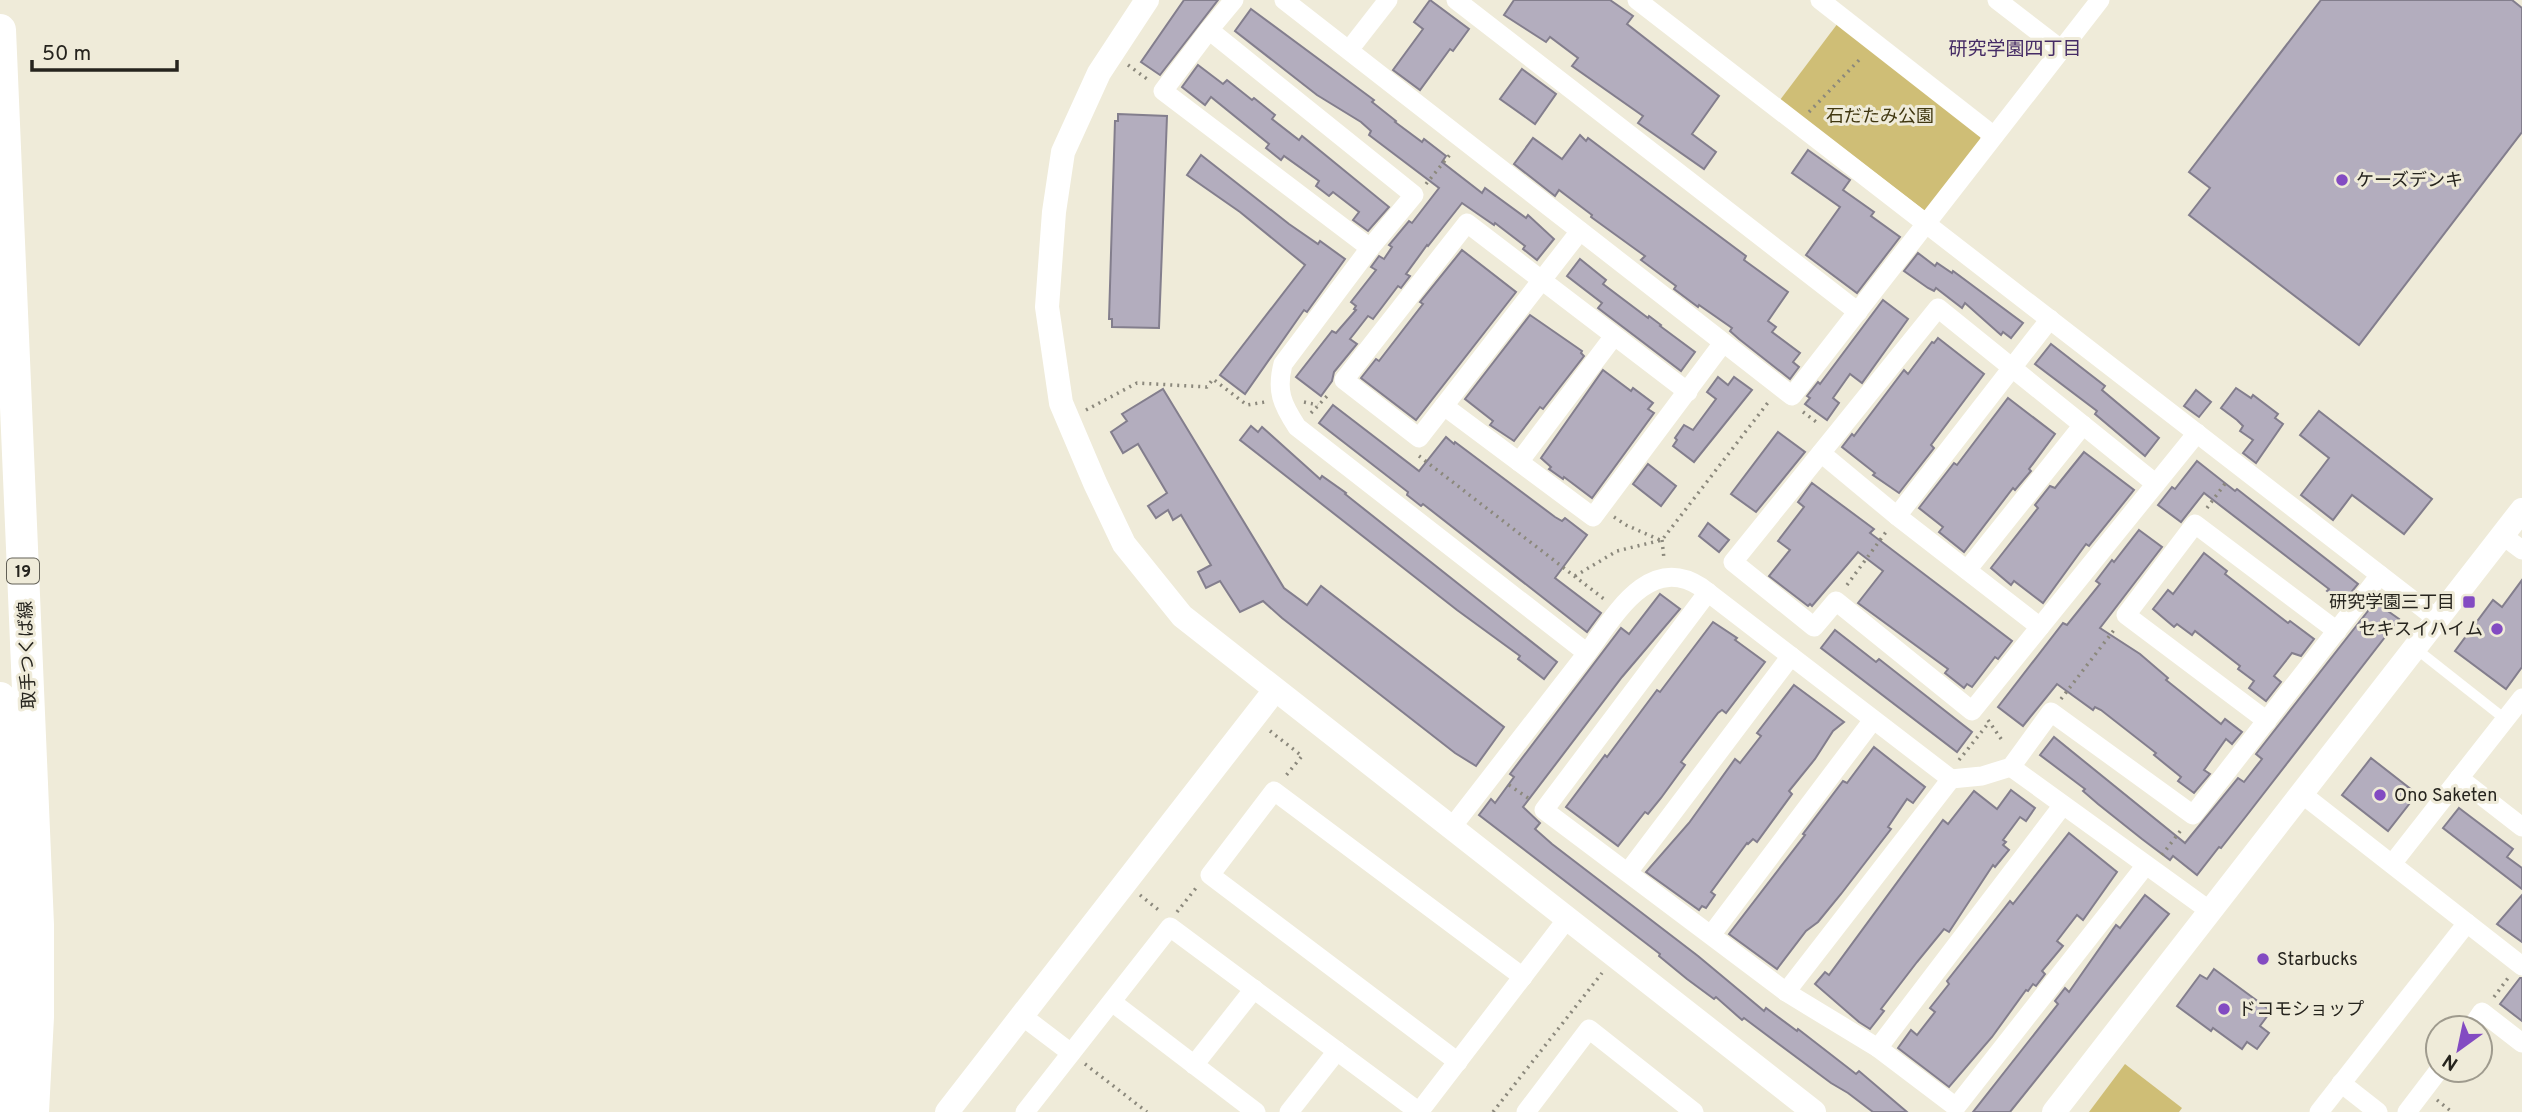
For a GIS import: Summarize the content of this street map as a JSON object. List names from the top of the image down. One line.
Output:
{"streets":{"main road":["19","取手つくば線"]},"districts":["研究学園四丁目"],"parks":["石だたみ公園"],"places":{"other":["ケーズデンキ","セキスイハイム","Ono Saketen","Starbucks","ドコモショップ"],"transit":["研究学園三丁目"]},"scale_bar":"50 m","north":"bottom left"}
